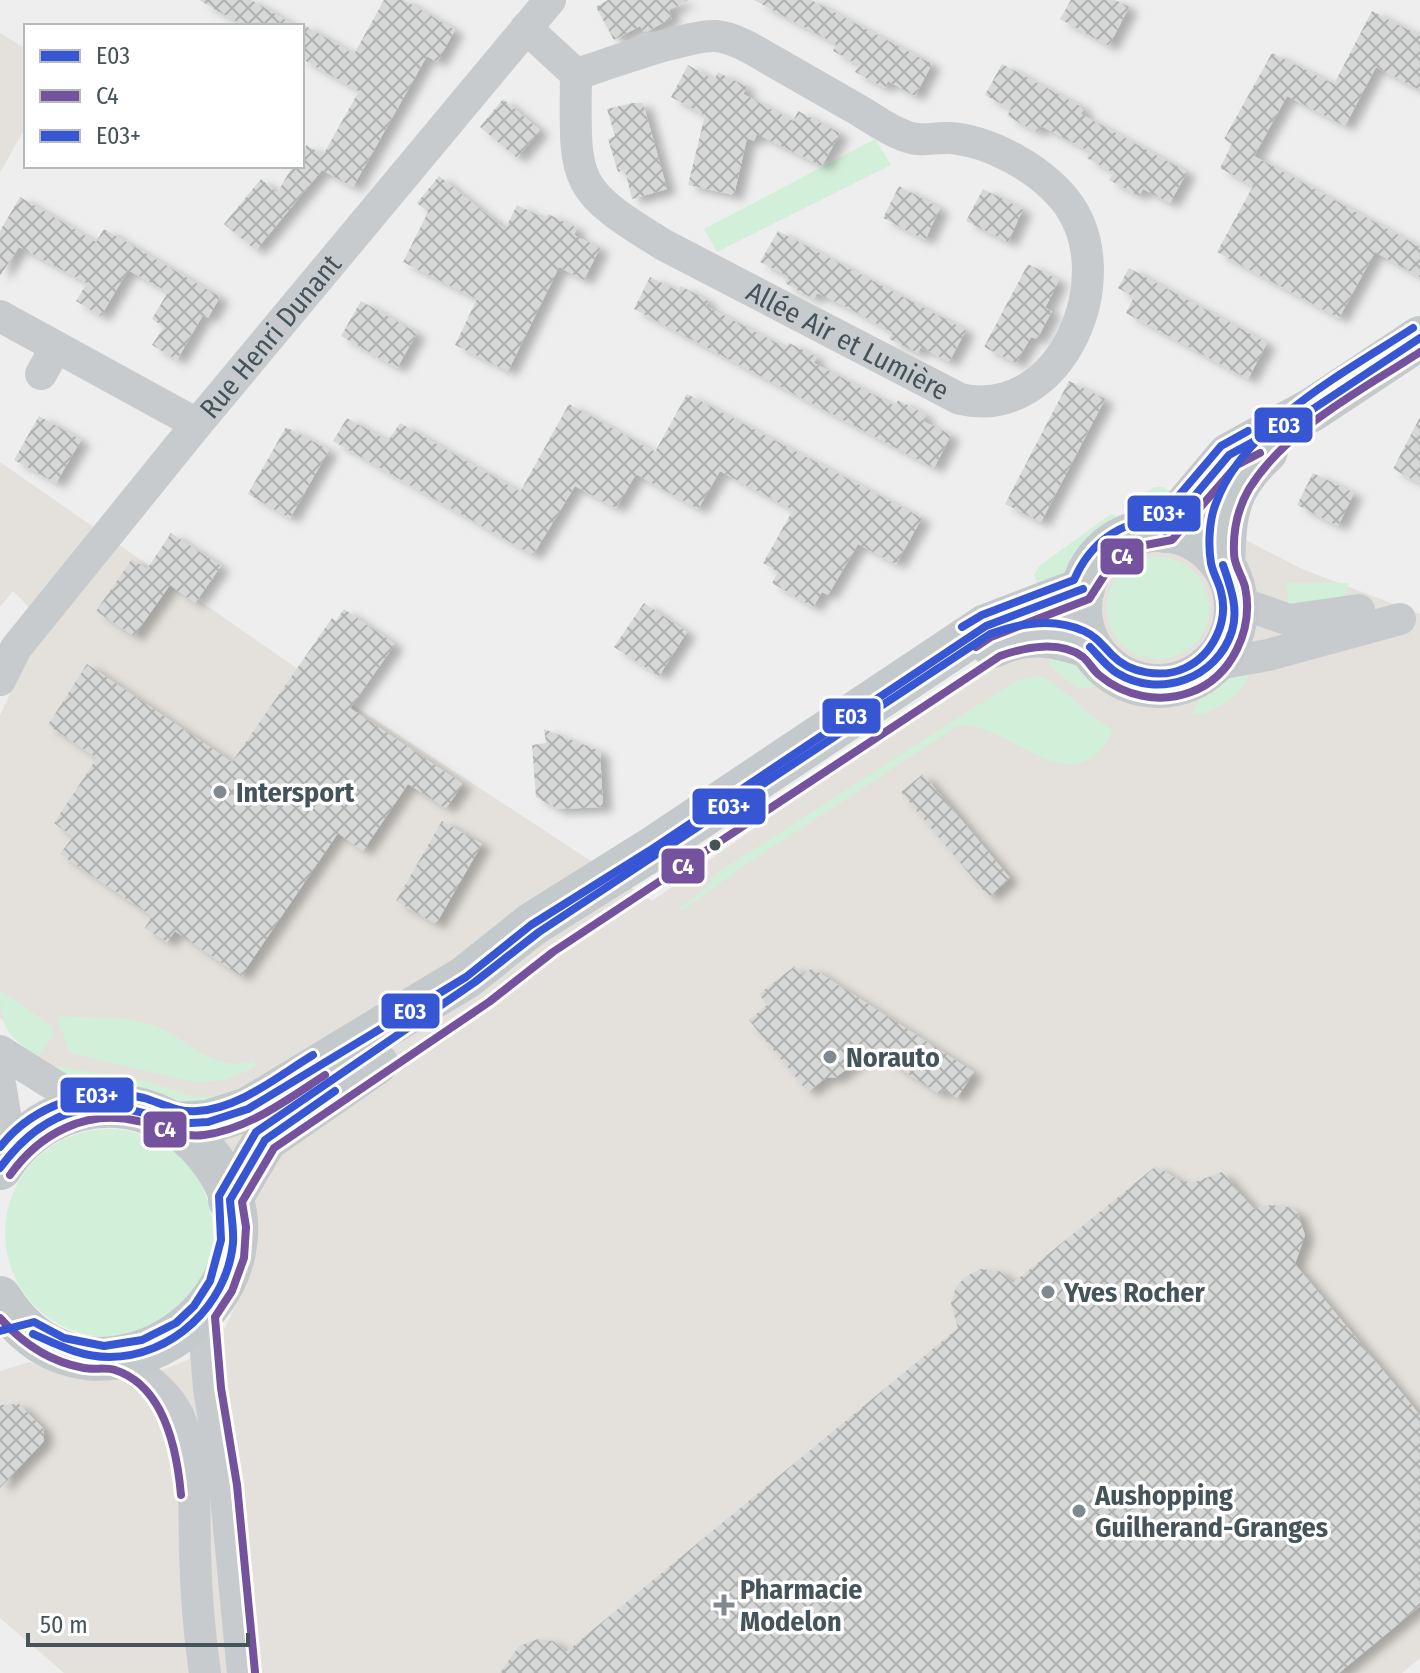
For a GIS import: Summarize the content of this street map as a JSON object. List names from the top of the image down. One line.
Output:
{"streets":{"street":["Rue Henri Dunant","Allée Air et Lumière"]},"places":{"other":["Intersport","Norauto","Yves Rocher","Aushopping Guilherand-Granges"],"health":["Pharmacie Modelon"]},"lines":["transit line E03+","transit line E03","transit line C4"],"legend":["E03","C4","E03+"],"scale_bar":"50 m"}
